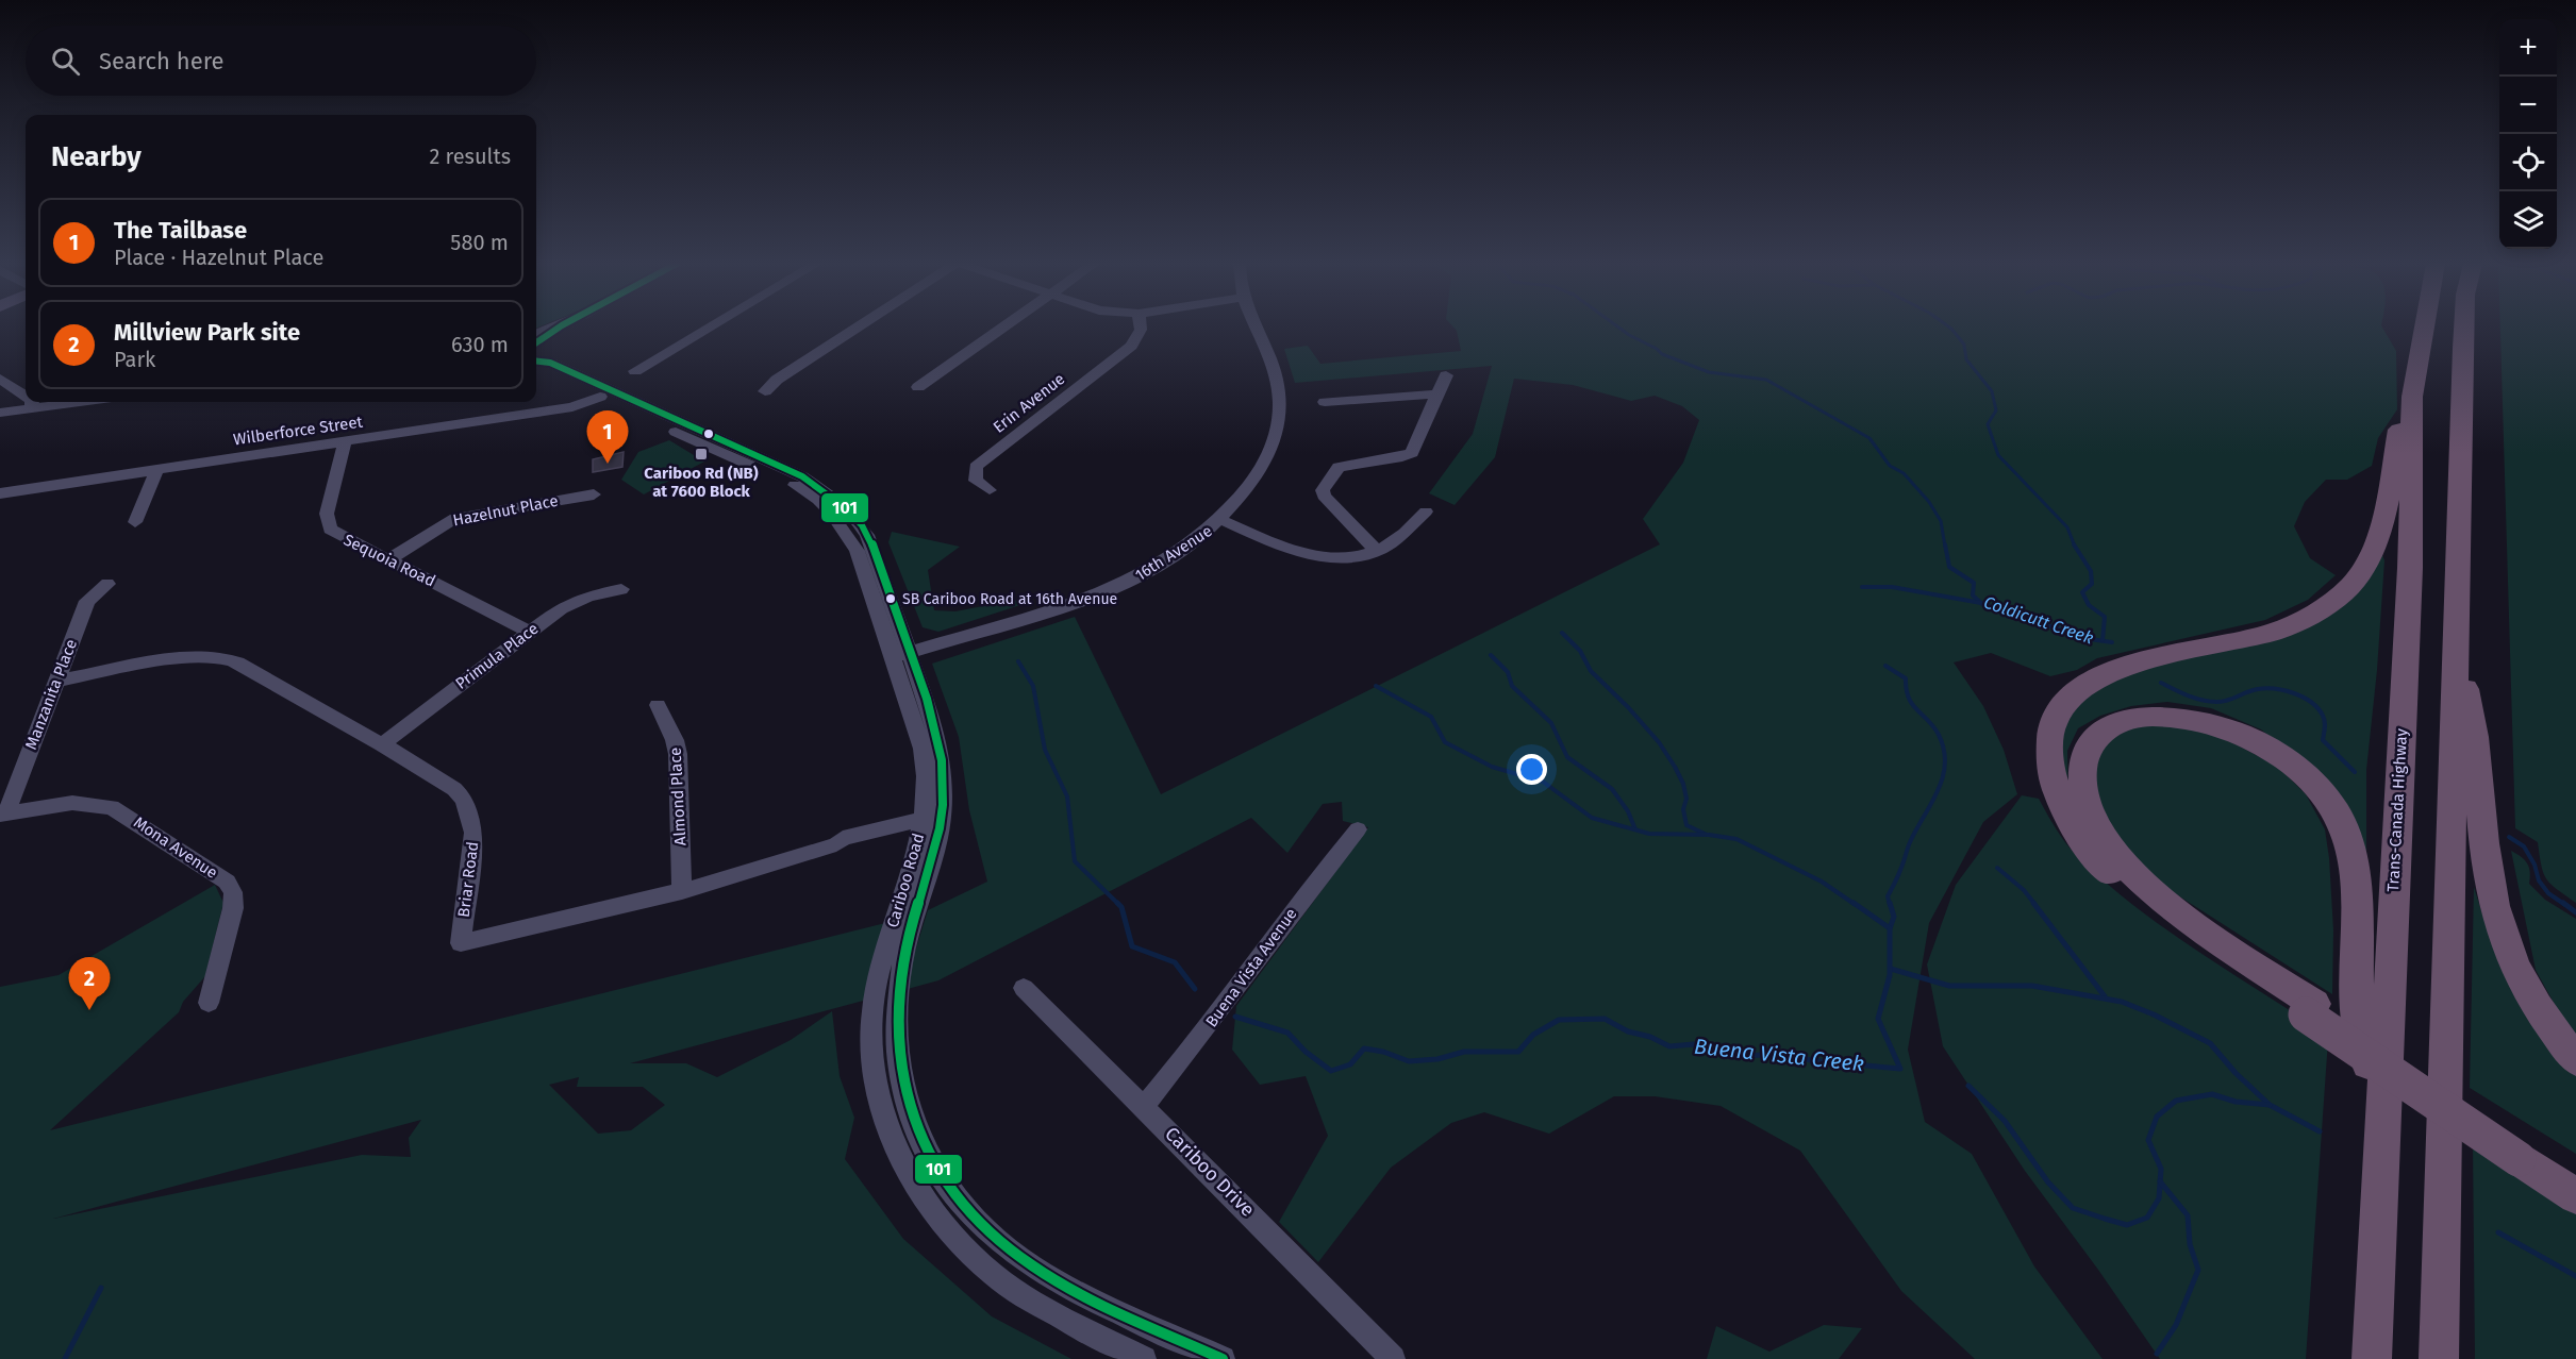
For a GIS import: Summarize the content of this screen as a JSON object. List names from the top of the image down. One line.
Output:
{"streets":{"highway":["Trans-Canada Highway"],"street":["Erin Avenue","Wilberforce Street","Hazelnut Place","16th Avenue","Sequoia Road","Primula Place","Manzanita Place","Almond Place","Mona Avenue","Briar Road","Cariboo Road","Buena Vista Avenue","Cariboo Drive"]},"crossings":[["Wilberforce Street","Sequoia Road"],["Wilberforce Street","Cariboo Road"],["Hazelnut Place","Sequoia Road"],["16th Avenue","Cariboo Road"],["Sequoia Road","Primula Place"],["Primula Place","Briar Road"],["Manzanita Place","Mona Avenue"],["Manzanita Place","Briar Road"],["Almond Place","Briar Road"],["Briar Road","Cariboo Road"],["Buena Vista Avenue","Cariboo Drive"]],"water":["Coldicutt Creek","Buena Vista Creek"],"places":{"transit":["Cariboo Rd (NB) at 7600 Block"],"other":["SB Cariboo Road at 16th Avenue"]},"lines":["transit line 101"],"page":{"map_buttons":["+","−"],"search":"Search here","heading":["Nearby","2 results"],"list":[{"mark":"1","name":"The Tailbase","note":"Place · Hazelnut Place","value":"580 m"},{"mark":"2","name":"Millview Park site","note":"Park","value":"630 m"}],"pins":["1","2"]}}
